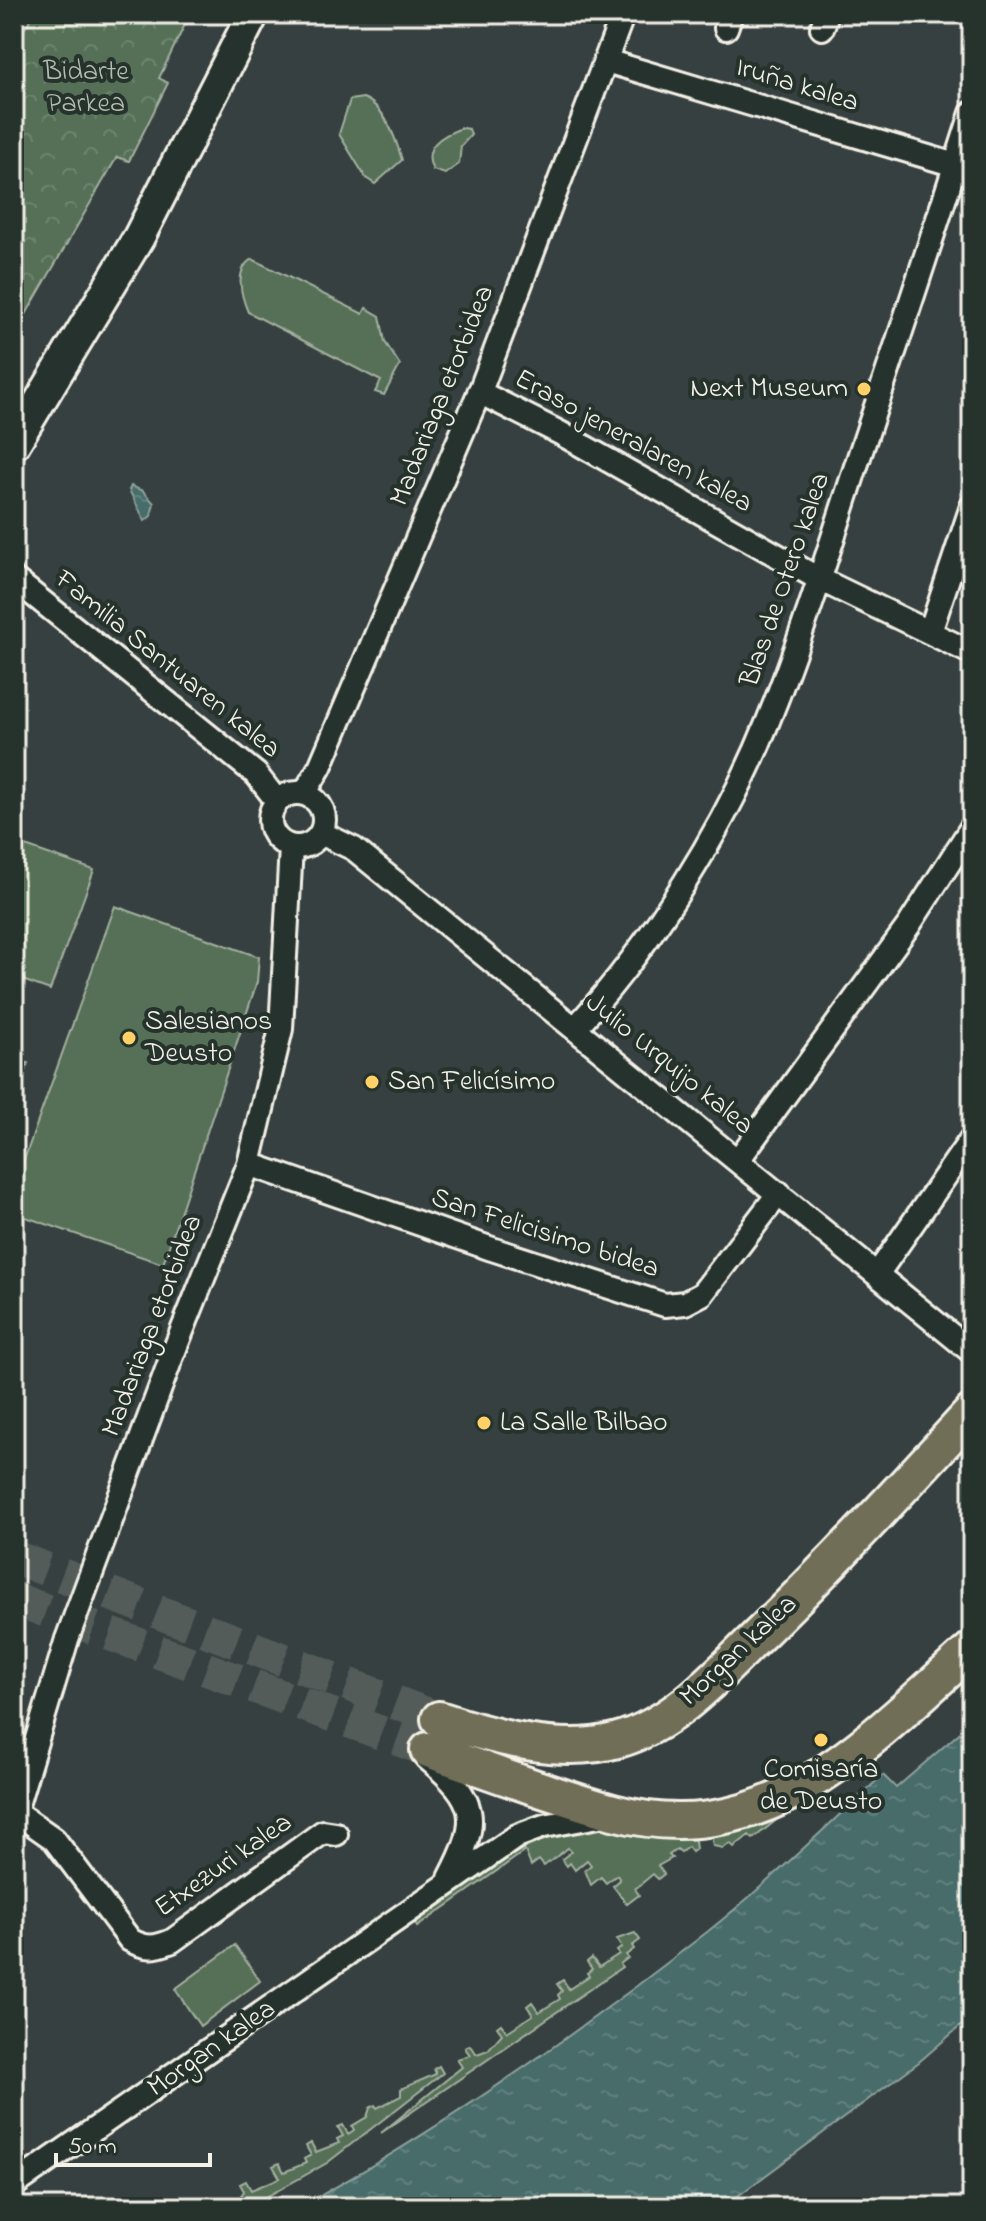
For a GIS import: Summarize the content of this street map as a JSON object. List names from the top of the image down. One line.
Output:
{"streets":{"main road":["Morgan kalea"],"street":["Iruña kalea","Madariaga etorbidea","Eraso jeneralaren kalea","Blas de Otero kalea","Familia Santuaren kalea","Julio Urquijo kalea","San Felicisimo bidea","Etxezuri kalea"]},"crossings":[["Iruña kalea","Madariaga etorbidea"],["Iruña kalea","Blas de Otero kalea"],["Madariaga etorbidea","Eraso jeneralaren kalea"],["Madariaga etorbidea","Familia Santuaren kalea"],["Madariaga etorbidea","Julio Urquijo kalea"],["Madariaga etorbidea","San Felicisimo bidea"],["Madariaga etorbidea","Etxezuri kalea"],["Eraso jeneralaren kalea","Blas de Otero kalea"],["Blas de Otero kalea","Julio Urquijo kalea"],["Familia Santuaren kalea","Julio Urquijo kalea"],["Julio Urquijo kalea","San Felicisimo bidea"]],"parks":["Bidarte Parkea"],"places":["Next Museum","Salesianos Deusto","San Felicísimo","La Salle Bilbao","Comisaría de Deusto"],"scale_bar":"50 m"}
